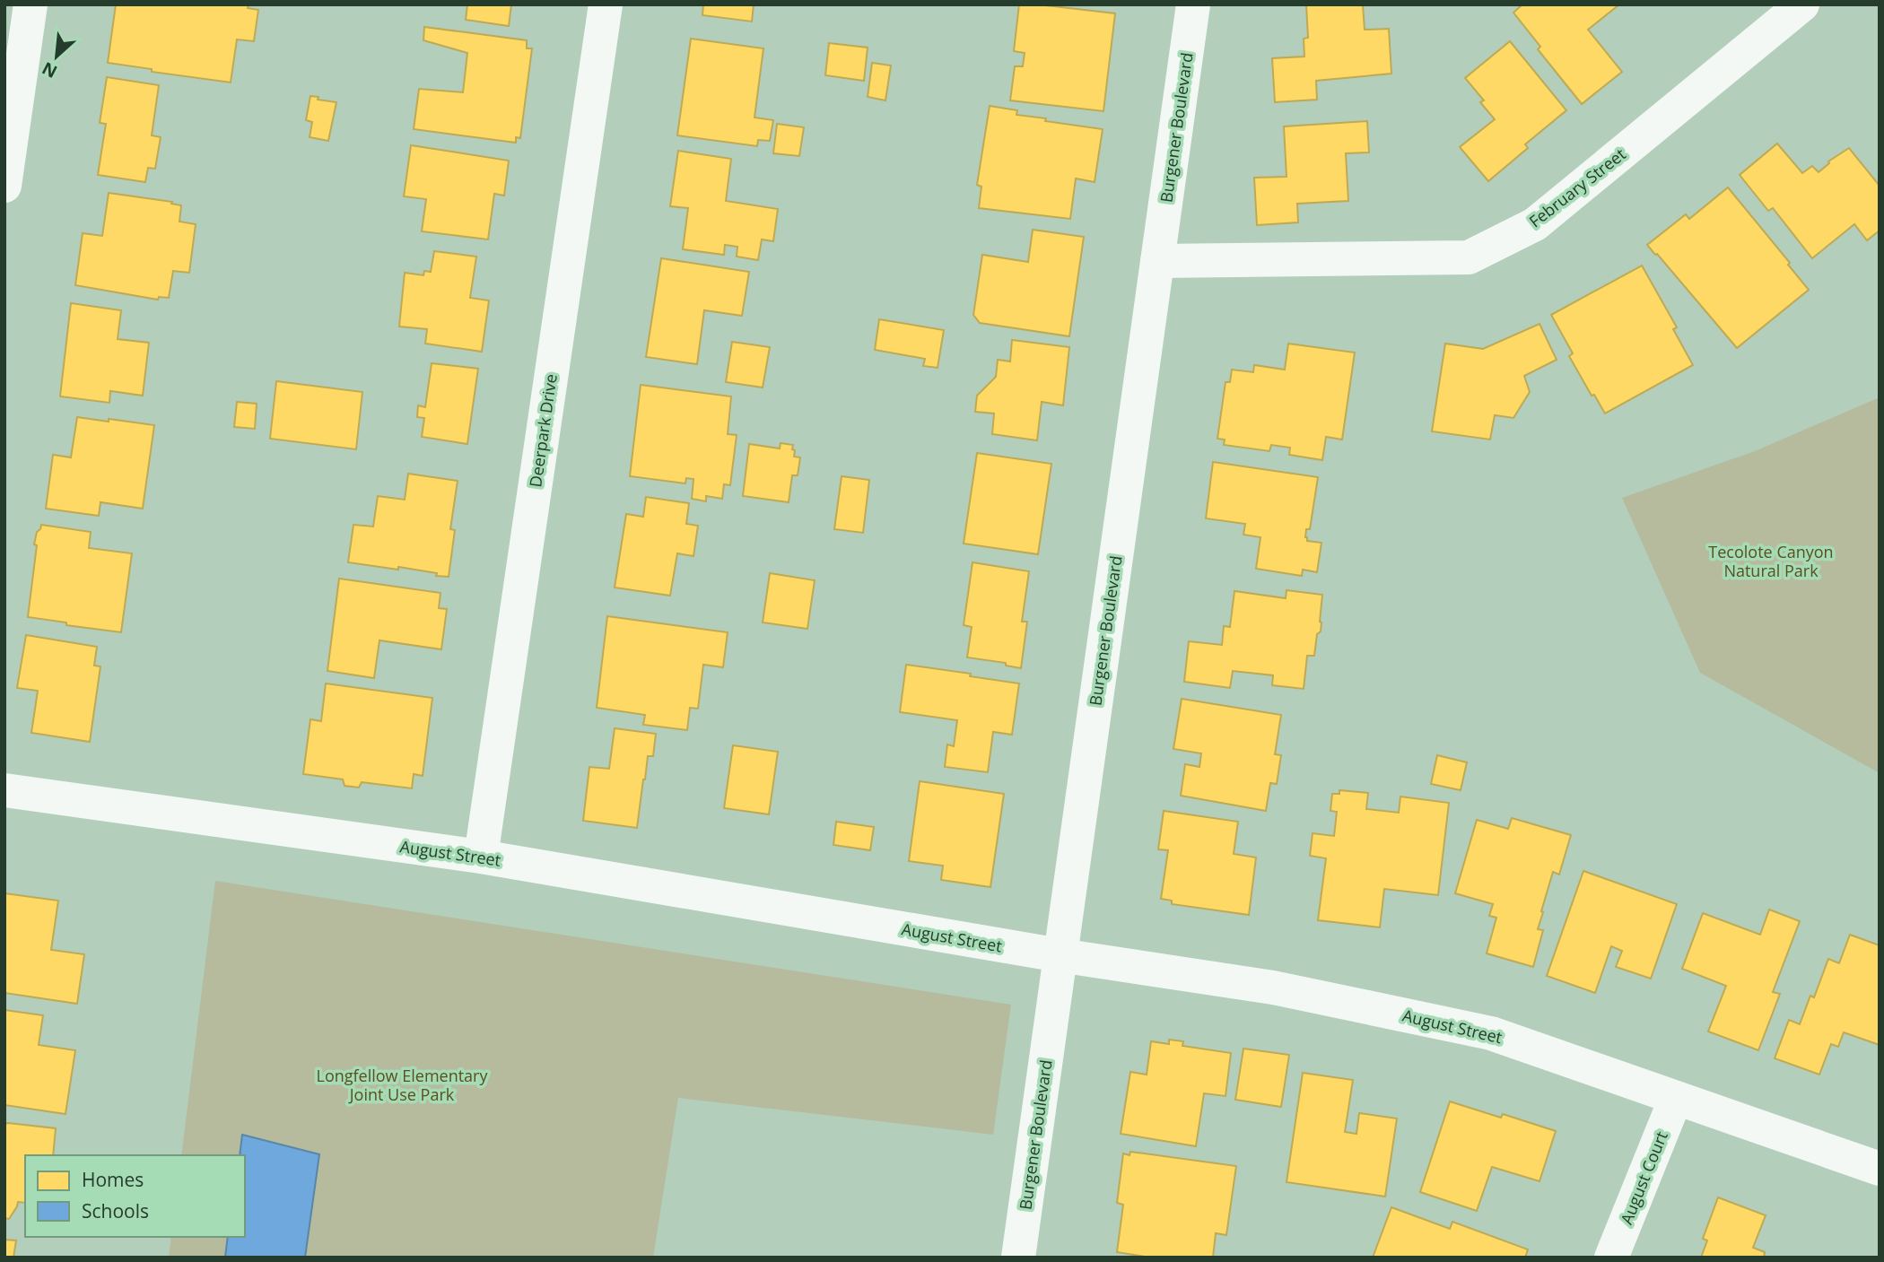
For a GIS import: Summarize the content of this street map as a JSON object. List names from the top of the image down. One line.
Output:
{"streets":{"street":["Burgener Boulevard","February Street","Deerpark Drive","August Street","August Court"]},"crossings":[["Burgener Boulevard","February Street"],["Burgener Boulevard","August Street"],["Deerpark Drive","August Street"],["August Street","August Court"]],"parks":["Tecolote Canyon Natural Park","Longfellow Elementary Joint Use Park"],"legend":["Homes","Schools"],"north":"bottom left"}
